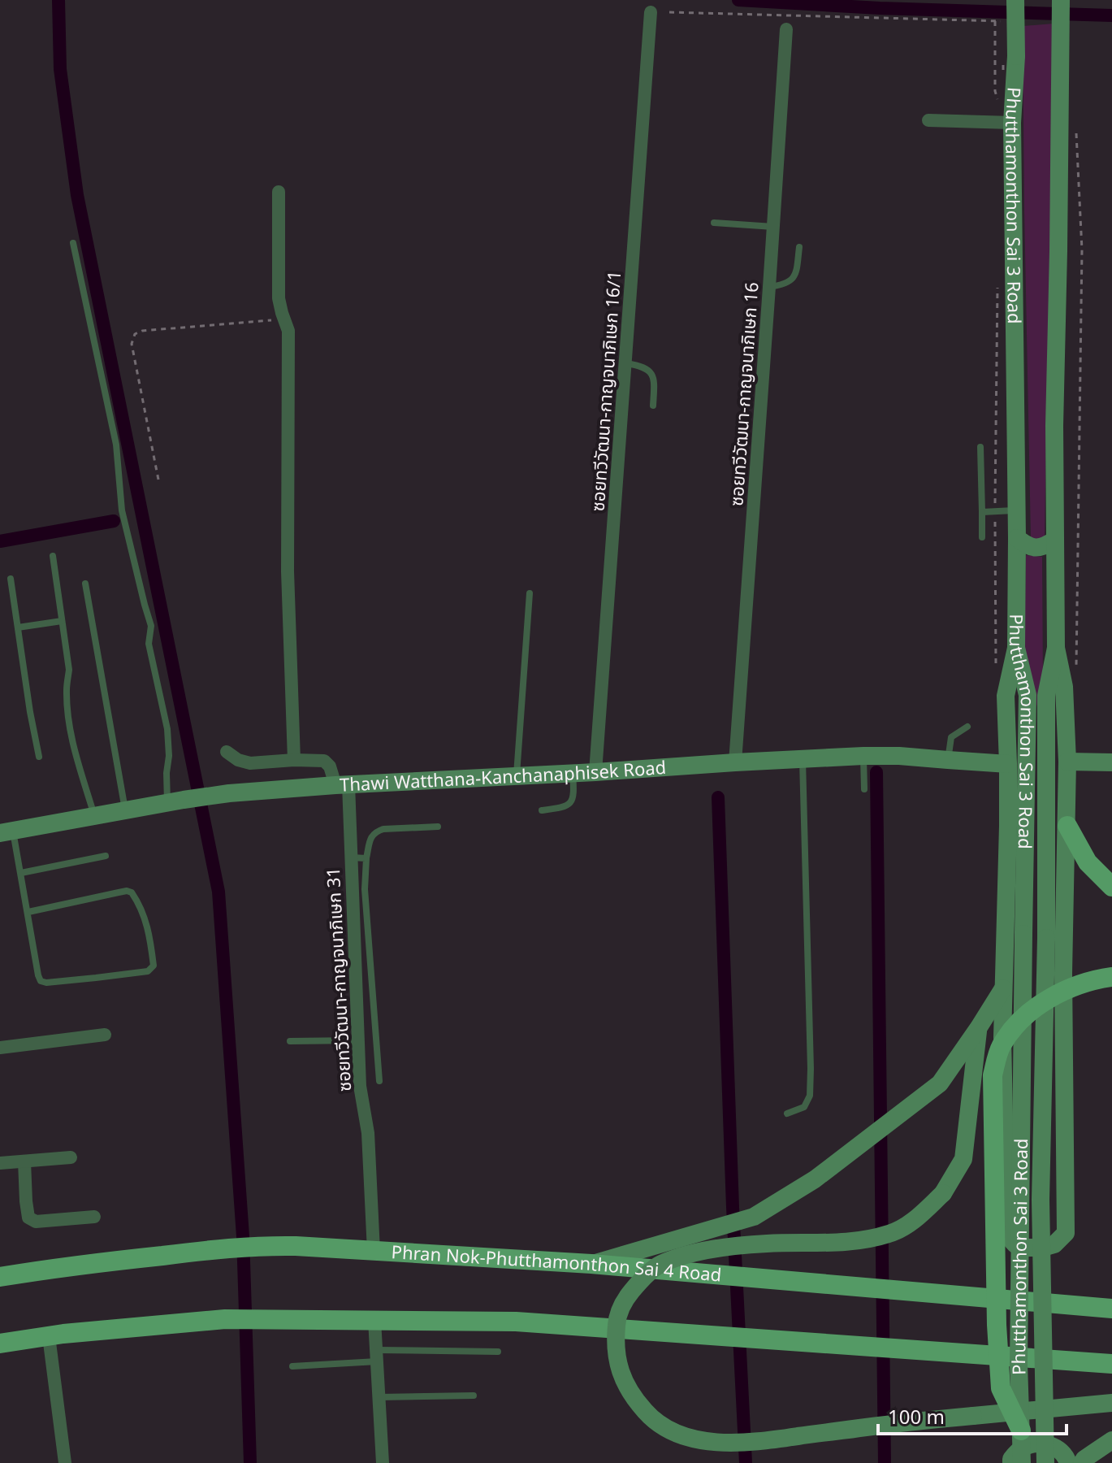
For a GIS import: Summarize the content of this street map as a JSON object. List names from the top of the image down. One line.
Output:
{"streets":{"main road":["Phutthamonthon Sai 3 Road","Thawi Watthana-Kanchanaphisek Road","Phran Nok-Phutthamonthon Sai 4 Road"],"street":["ซอยทวีวัฒนา-กาญจนาภิเษก 16/1","ซอยทวีวัฒนา-กาญจนาภิเษก 16","ซอยทวีวัฒนา-กาญจนาภิเษก 31"]},"crossings":[["ซอยทวีวัฒนา-กาญจนาภิเษก 16/1","Thawi Watthana-Kanchanaphisek Road"],["ซอยทวีวัฒนา-กาญจนาภิเษก 16","Thawi Watthana-Kanchanaphisek Road"],["Thawi Watthana-Kanchanaphisek Road","ซอยทวีวัฒนา-กาญจนาภิเษก 31"],["ซอยทวีวัฒนา-กาญจนาภิเษก 31","Phran Nok-Phutthamonthon Sai 4 Road"]],"scale_bar":"100 m"}
